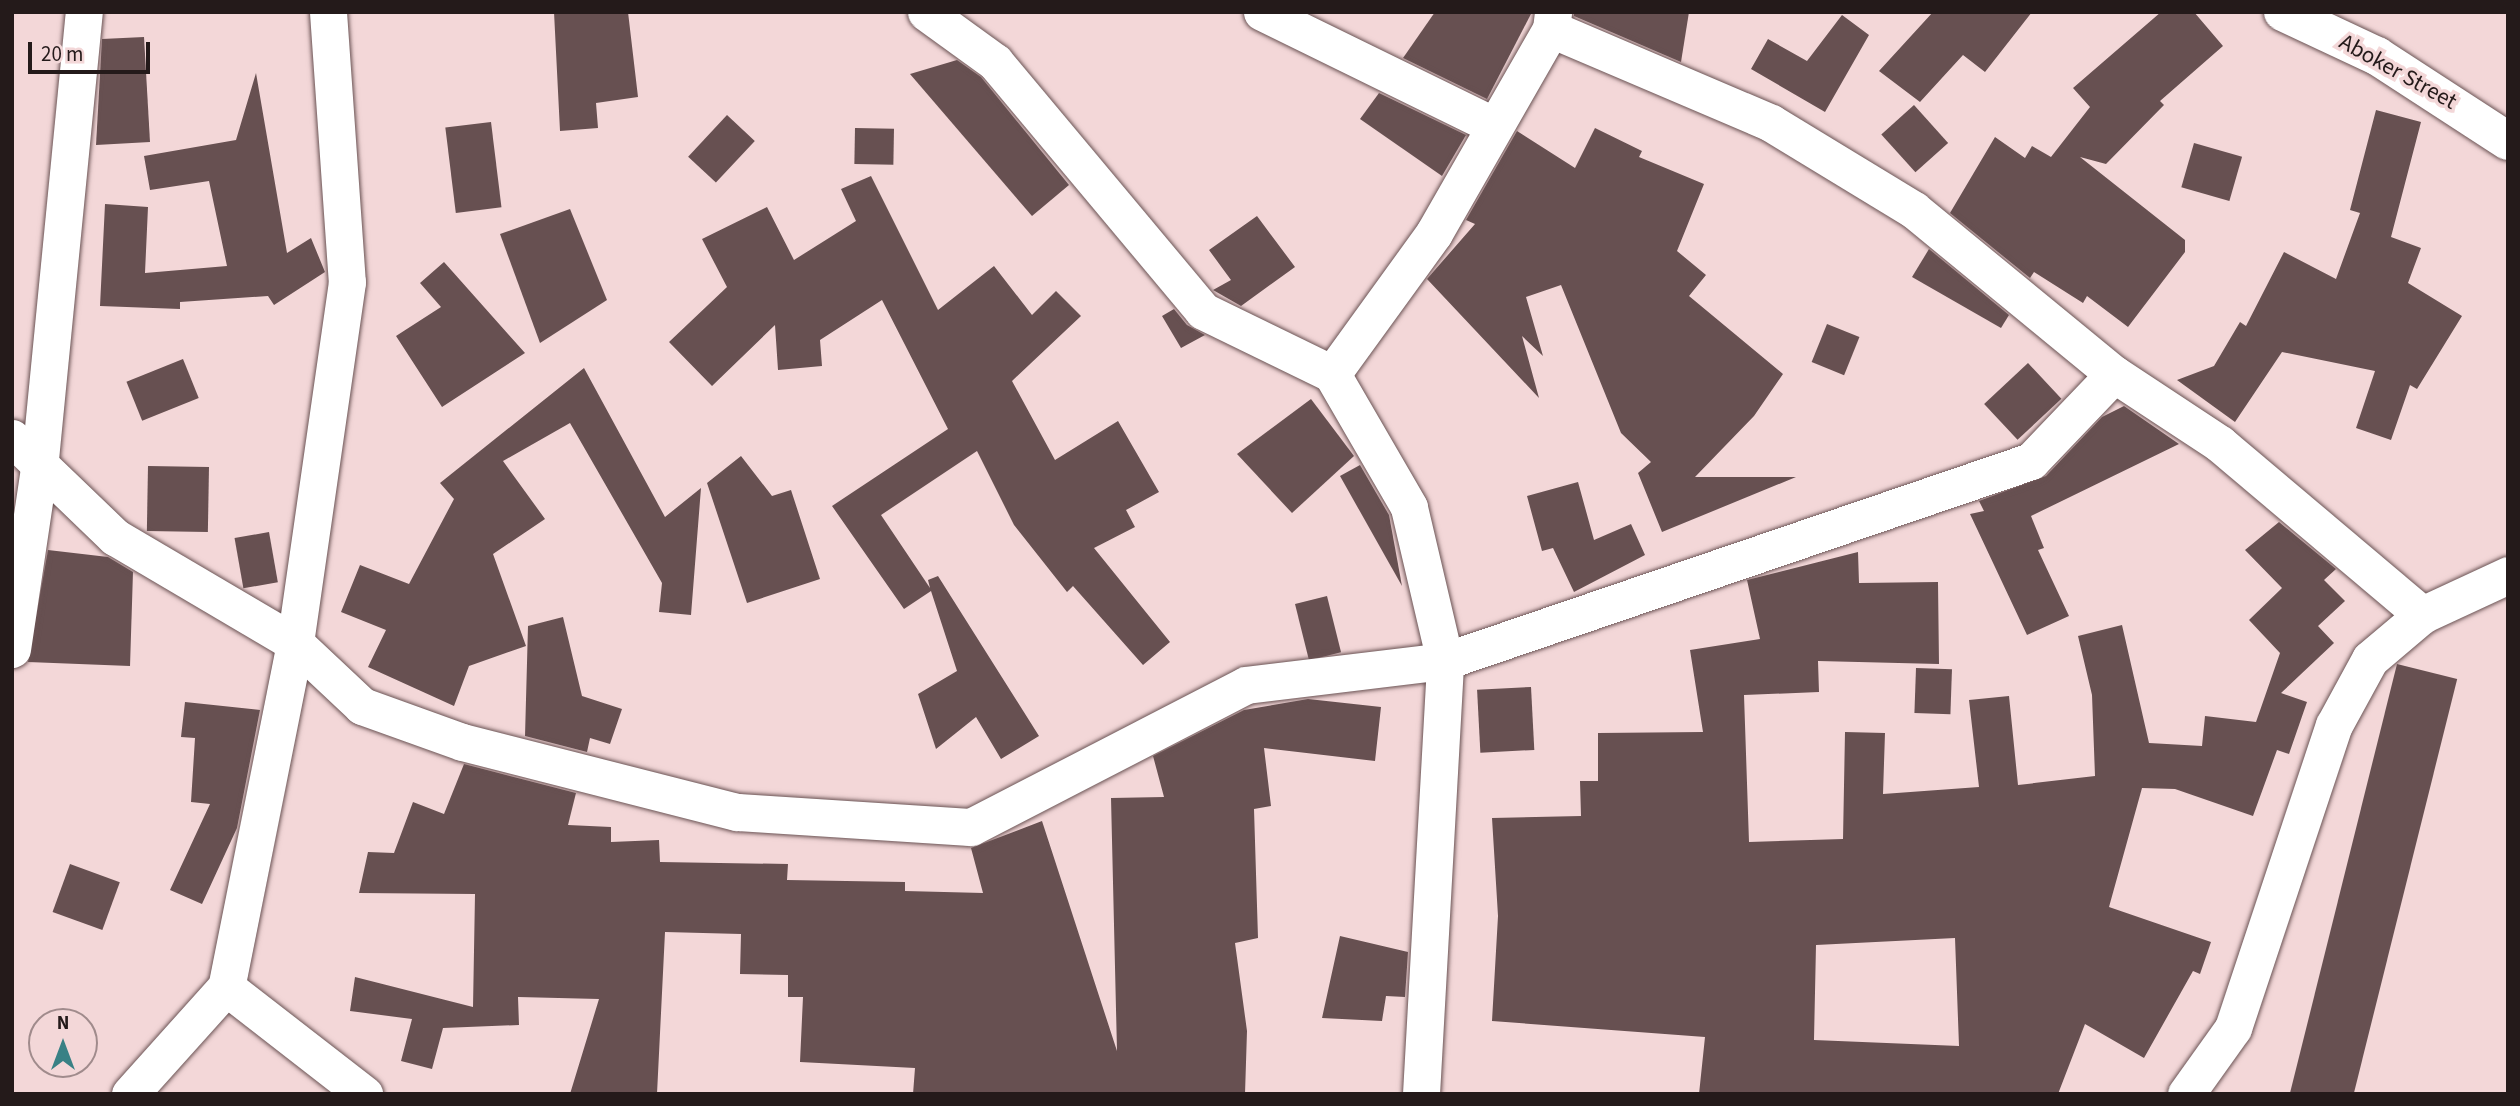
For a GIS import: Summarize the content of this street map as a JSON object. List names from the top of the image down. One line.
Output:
{"streets":{"main road":["Aboker Street"]},"scale_bar":"20 m","north":"top"}
